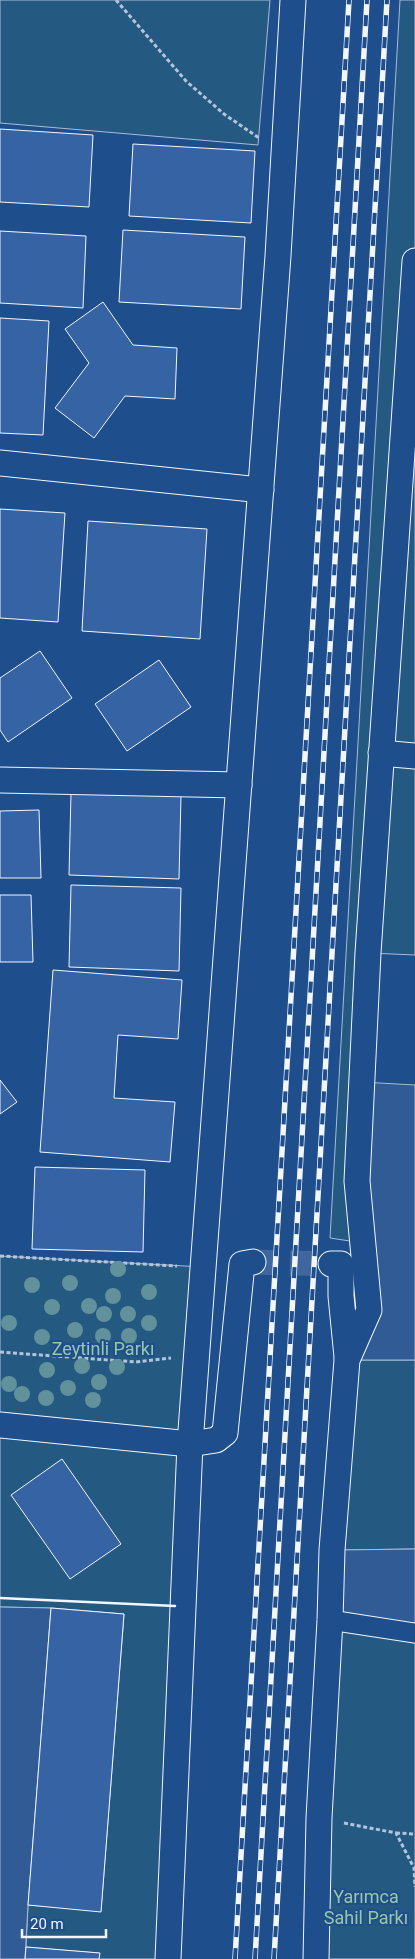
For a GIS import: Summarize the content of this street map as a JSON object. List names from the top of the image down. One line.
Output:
{"parks":["Zeytinli Parkı","Yarımca Sahil Parkı"],"scale_bar":"20 m"}
